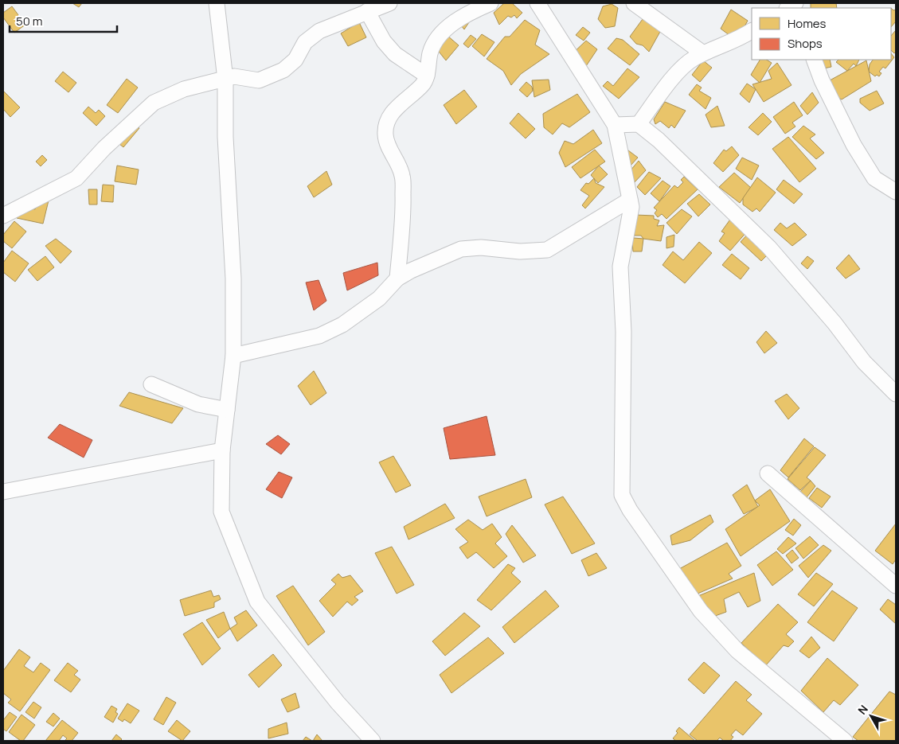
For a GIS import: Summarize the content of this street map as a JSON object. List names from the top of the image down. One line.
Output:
{"legend":["Homes","Shops"],"scale_bar":"50 m","north":"top left"}
